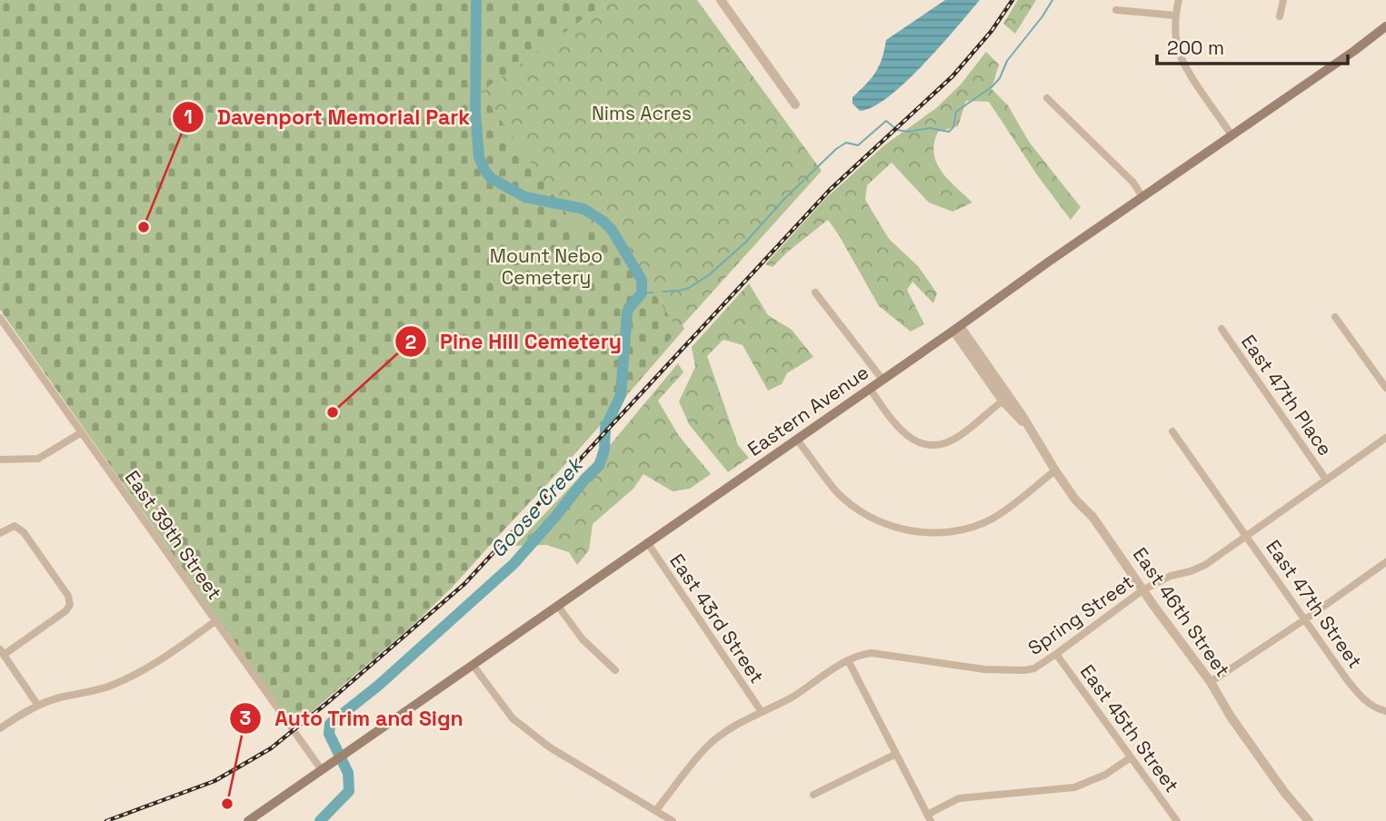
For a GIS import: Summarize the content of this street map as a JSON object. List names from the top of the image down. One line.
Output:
{"streets":{"main road":["Eastern Avenue"],"street":["East 47th Place","East 39th Street","East 47th Street","East 46th Street","Spring Street","East 43rd Street","East 45th Street"]},"crossings":[["East 47th Place","Spring Street"],["Eastern Avenue","East 39th Street"],["Eastern Avenue","East 46th Street"],["Eastern Avenue","East 43rd Street"],["East 47th Street","Spring Street"],["East 46th Street","Spring Street"],["Spring Street","East 43rd Street"],["Spring Street","East 45th Street"]],"water":["Goose Creek"],"parks":["Nims Acres","Mount Nebo Cemetery"],"places":["Davenport Memorial Park","Pine Hill Cemetery","Auto Trim and Sign"],"scale_bar":"200 m"}
